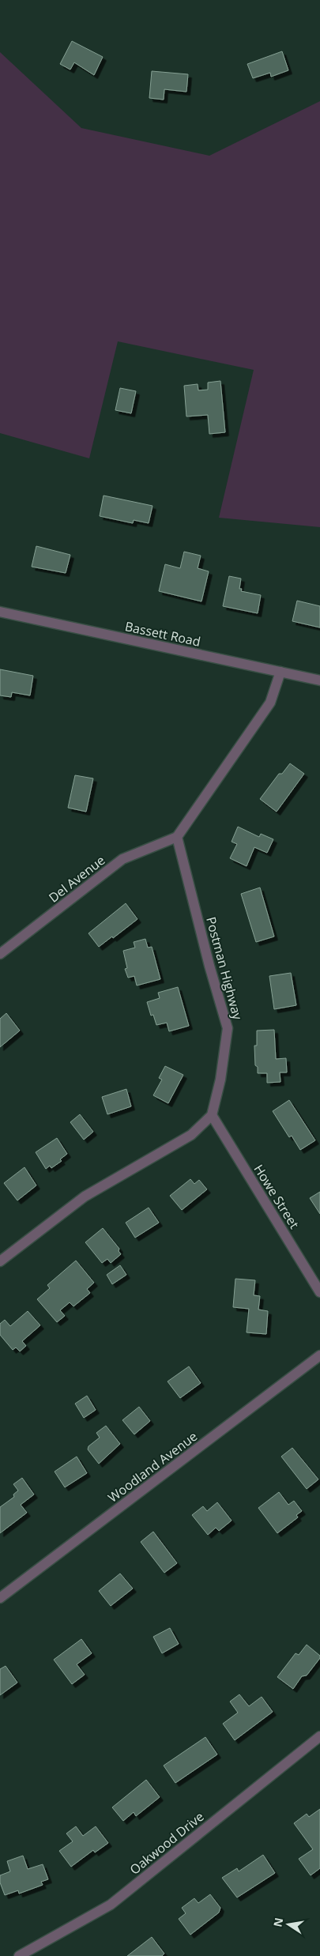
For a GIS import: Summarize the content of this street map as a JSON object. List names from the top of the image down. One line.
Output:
{"streets":{"street":["Bassett Road","Del Avenue","Postman Highway","Howe Street","Woodland Avenue","Oakwood Drive"]},"crossings":[["Del Avenue","Postman Highway"],["Postman Highway","Howe Street"]],"north":"left"}
